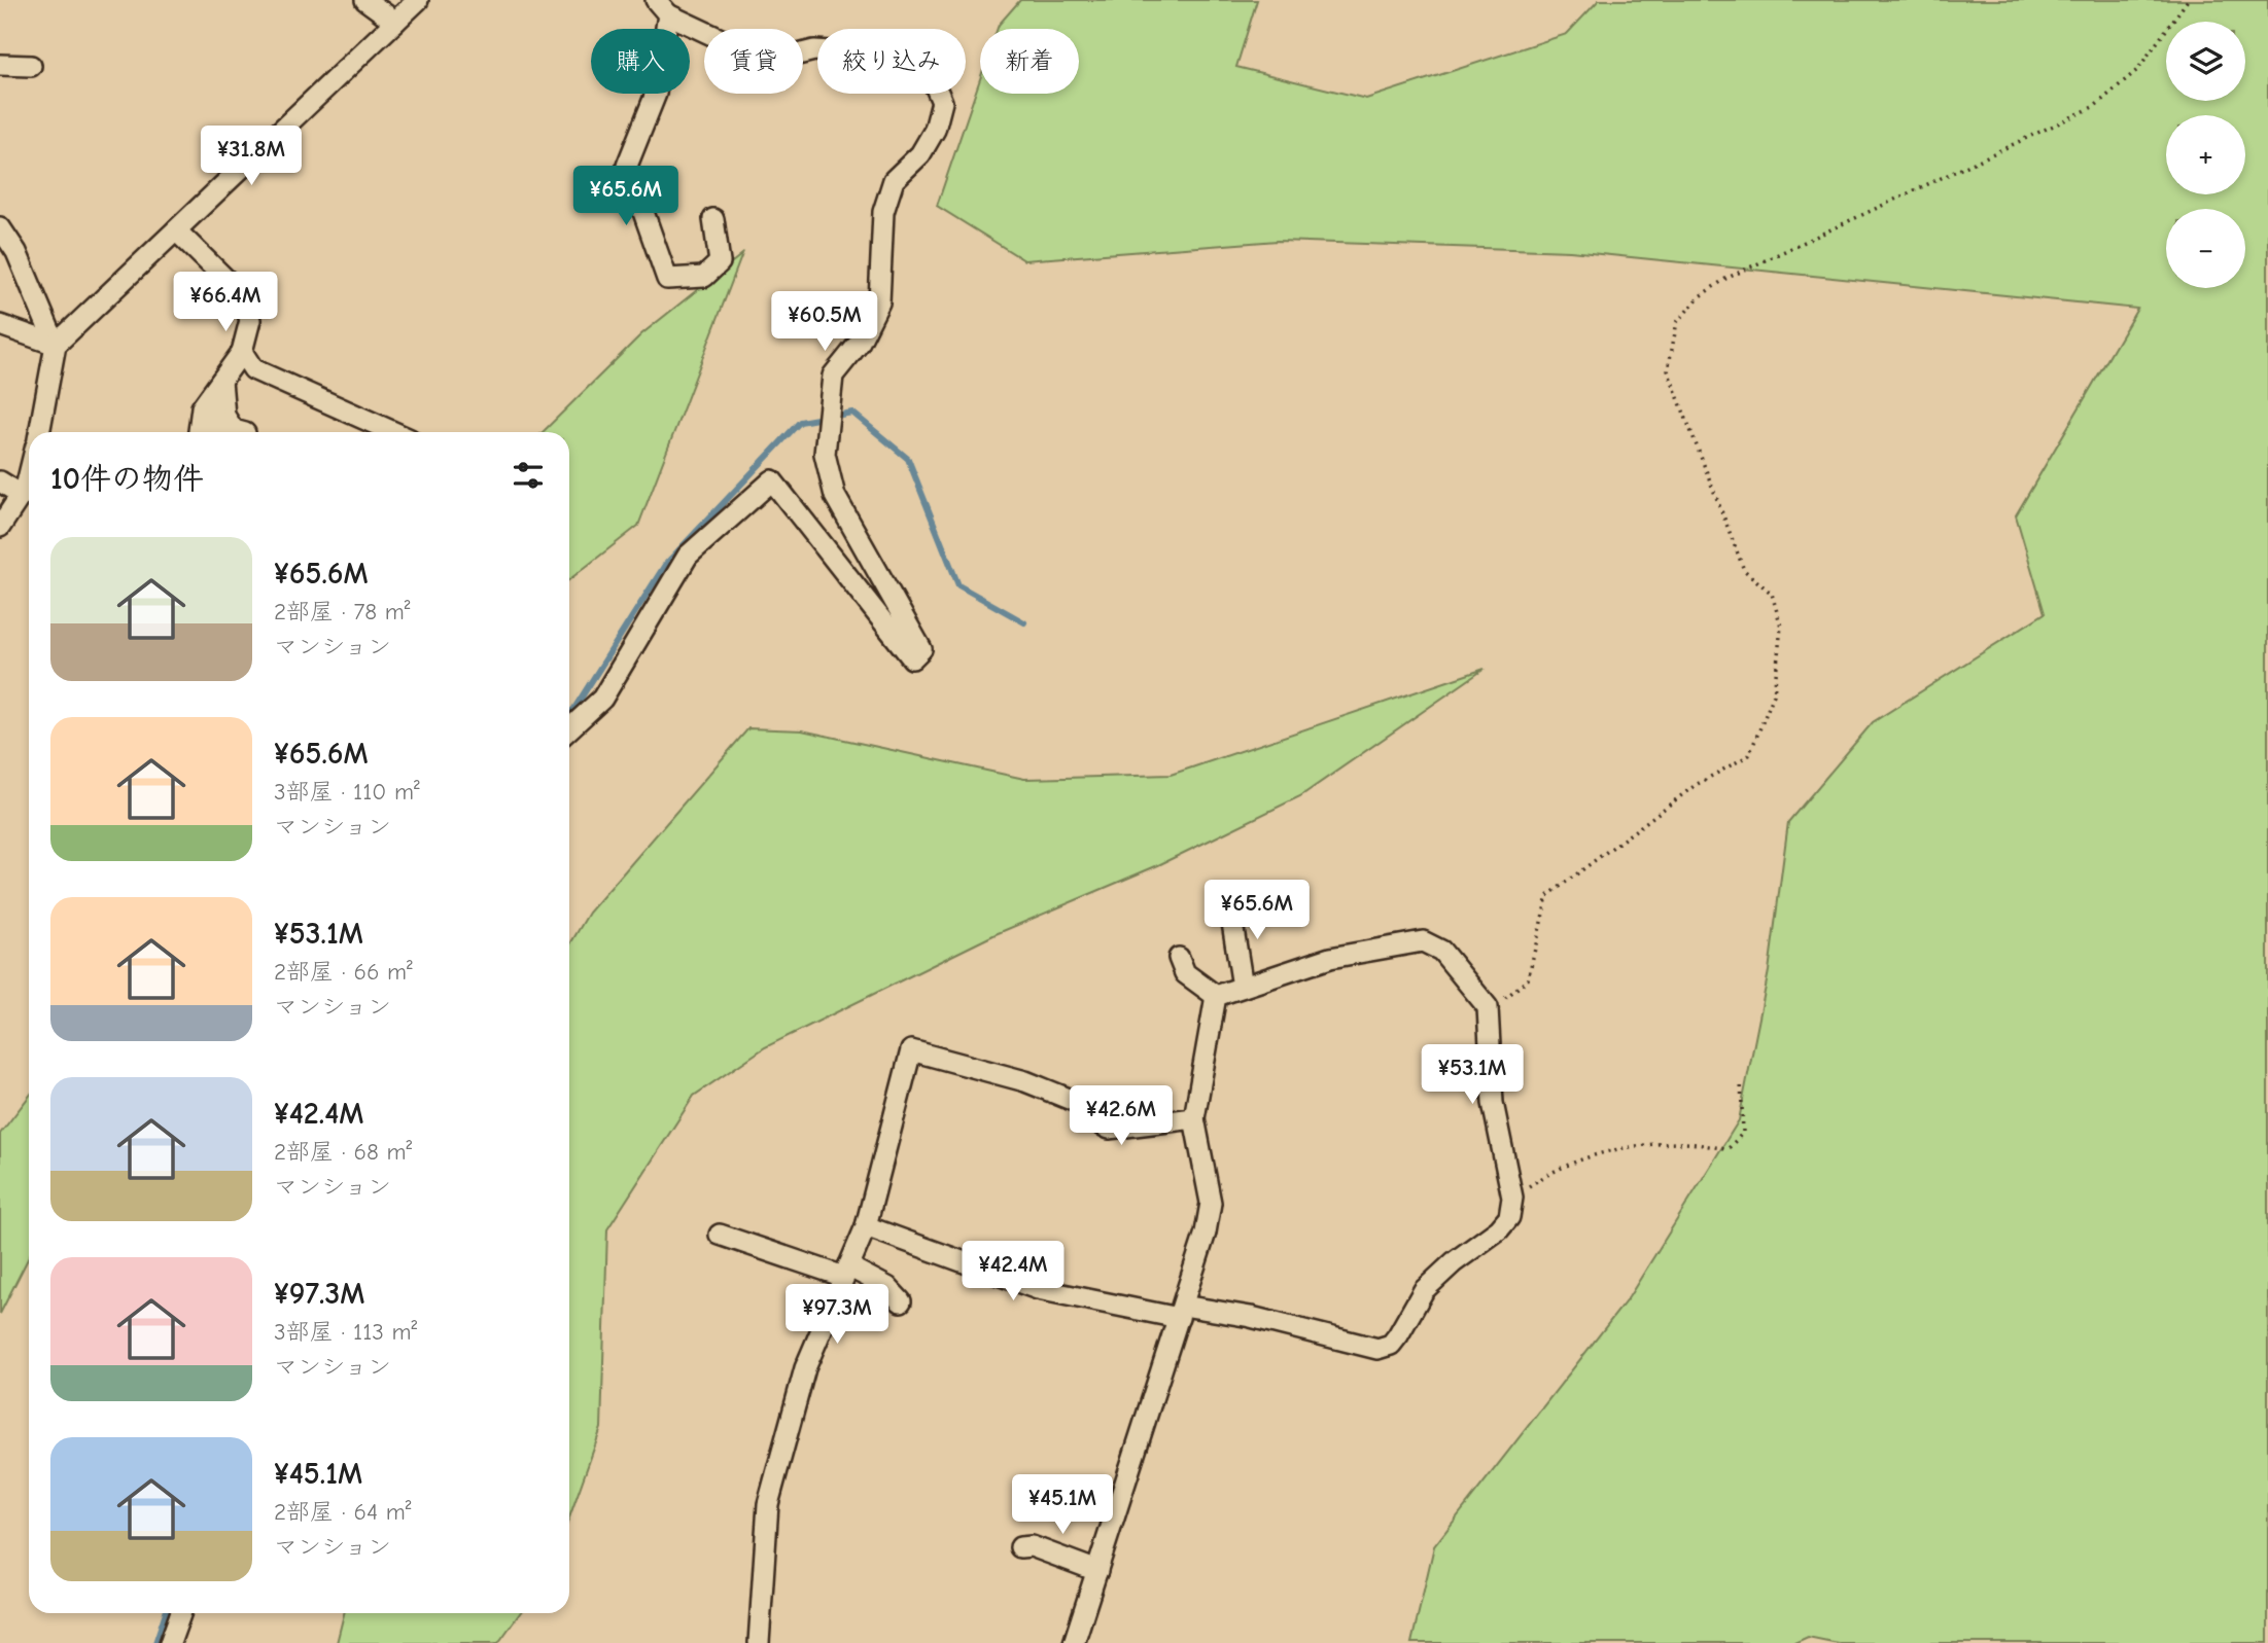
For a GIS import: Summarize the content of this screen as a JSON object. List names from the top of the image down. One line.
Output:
{"page":{"map_buttons":["+","−"],"chip":["購入","賃貸","絞り込み","新着"],"price":["¥31.8M","¥65.6M","¥66.4M","¥60.5M","¥65.6M","¥53.1M","¥42.6M","¥42.4M","¥97.3M","¥45.1M"],"heading":"10件の物件","list":[{"name":"¥65.6M","note":"2部屋 · 78 m² · マンション"},{"name":"¥65.6M","note":"3部屋 · 110 m² · マンション"},{"name":"¥53.1M","note":"2部屋 · 66 m² · マンション"},{"name":"¥42.4M","note":"2部屋 · 68 m² · マンション"},{"name":"¥97.3M","note":"3部屋 · 113 m² · マンション"},{"name":"¥45.1M","note":"2部屋 · 64 m² · マンション"}]}}
